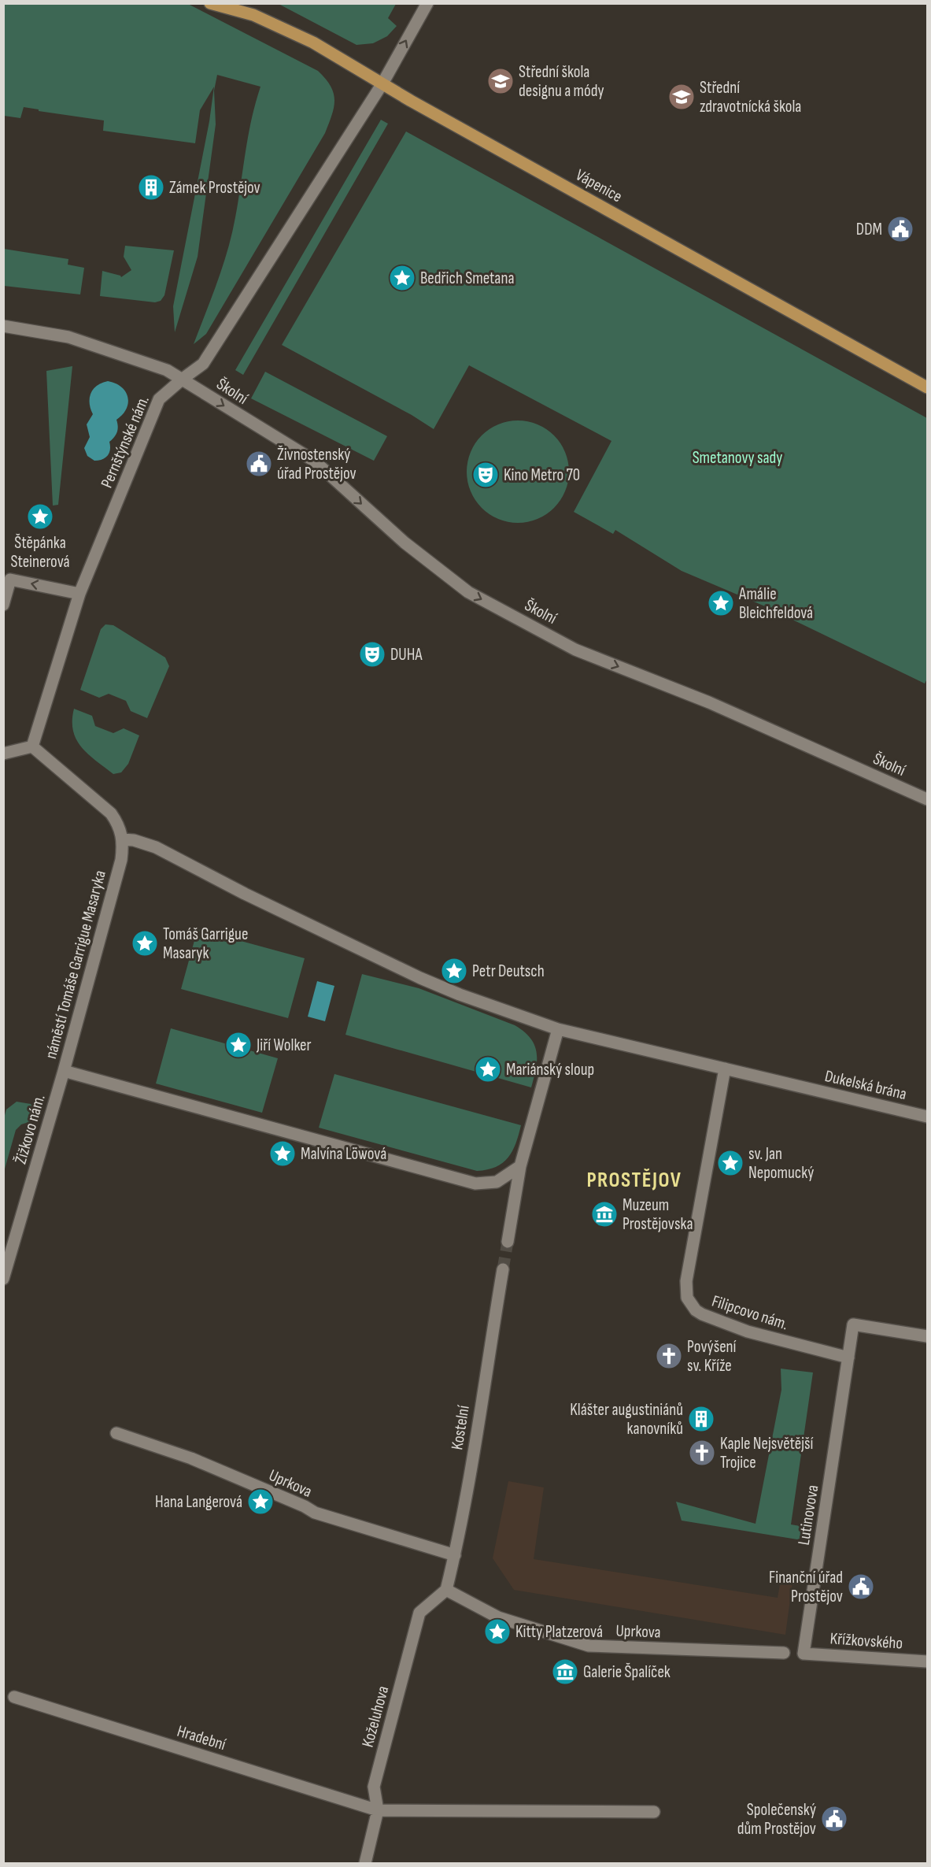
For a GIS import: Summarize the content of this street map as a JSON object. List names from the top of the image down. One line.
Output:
{"streets":{"main road":["Vápenice"],"street":["Školní","Pernštýnské nám.","náměstí Tomáše Garrigue Masaryka","Dukelská brána","Žižkovo nám.","Filipcovo nám.","Kostelní","Uprkova","Lutinovova","Křížkovského","Koželuhova","Hradební"]},"crossings":[["Vápenice","Pernštýnské nám."],["Školní","Pernštýnské nám."],["náměstí Tomáše Garrigue Masaryka","Žižkovo nám."],["Dukelská brána","Filipcovo nám."],["Filipcovo nám.","Lutinovova"],["Kostelní","Uprkova"],["Kostelní","Koželuhova"],["Uprkova","Koželuhova"],["Lutinovova","Křížkovského"],["Koželuhova","Hradební"]],"one_way":["Školní"],"districts":["PROSTĚJOV"],"parks":["Smetanovy sady"],"places":{"school or university":["Střední škola designu a módy","Střední zdravotnícká škola"],"building":["Zámek Prostějov","Klášter augustiniánů kanovníků"],"public building":["DDM","Živnostenský úřad Prostějov","Finanční úřad Prostějov","Společenský dům Prostějov"],"place":["Bedřich Smetana","Štěpánka Steinerová","Amálie Bleichfeldová","Tomáš Garrigue Masaryk","Petr Deutsch","Jiří Wolker","Mariánský sloup","Malvína Löwová","sv. Jan Nepomucký","Hana Langerová","Kitty Platzerová"],"theatre":["Kino Metro 70","DUHA"],"museum":["Muzeum Prostějovska","Galerie Špalíček"],"church":["Povýšení sv. Kříže","Kaple Nejsvětější Trojice"]}}
